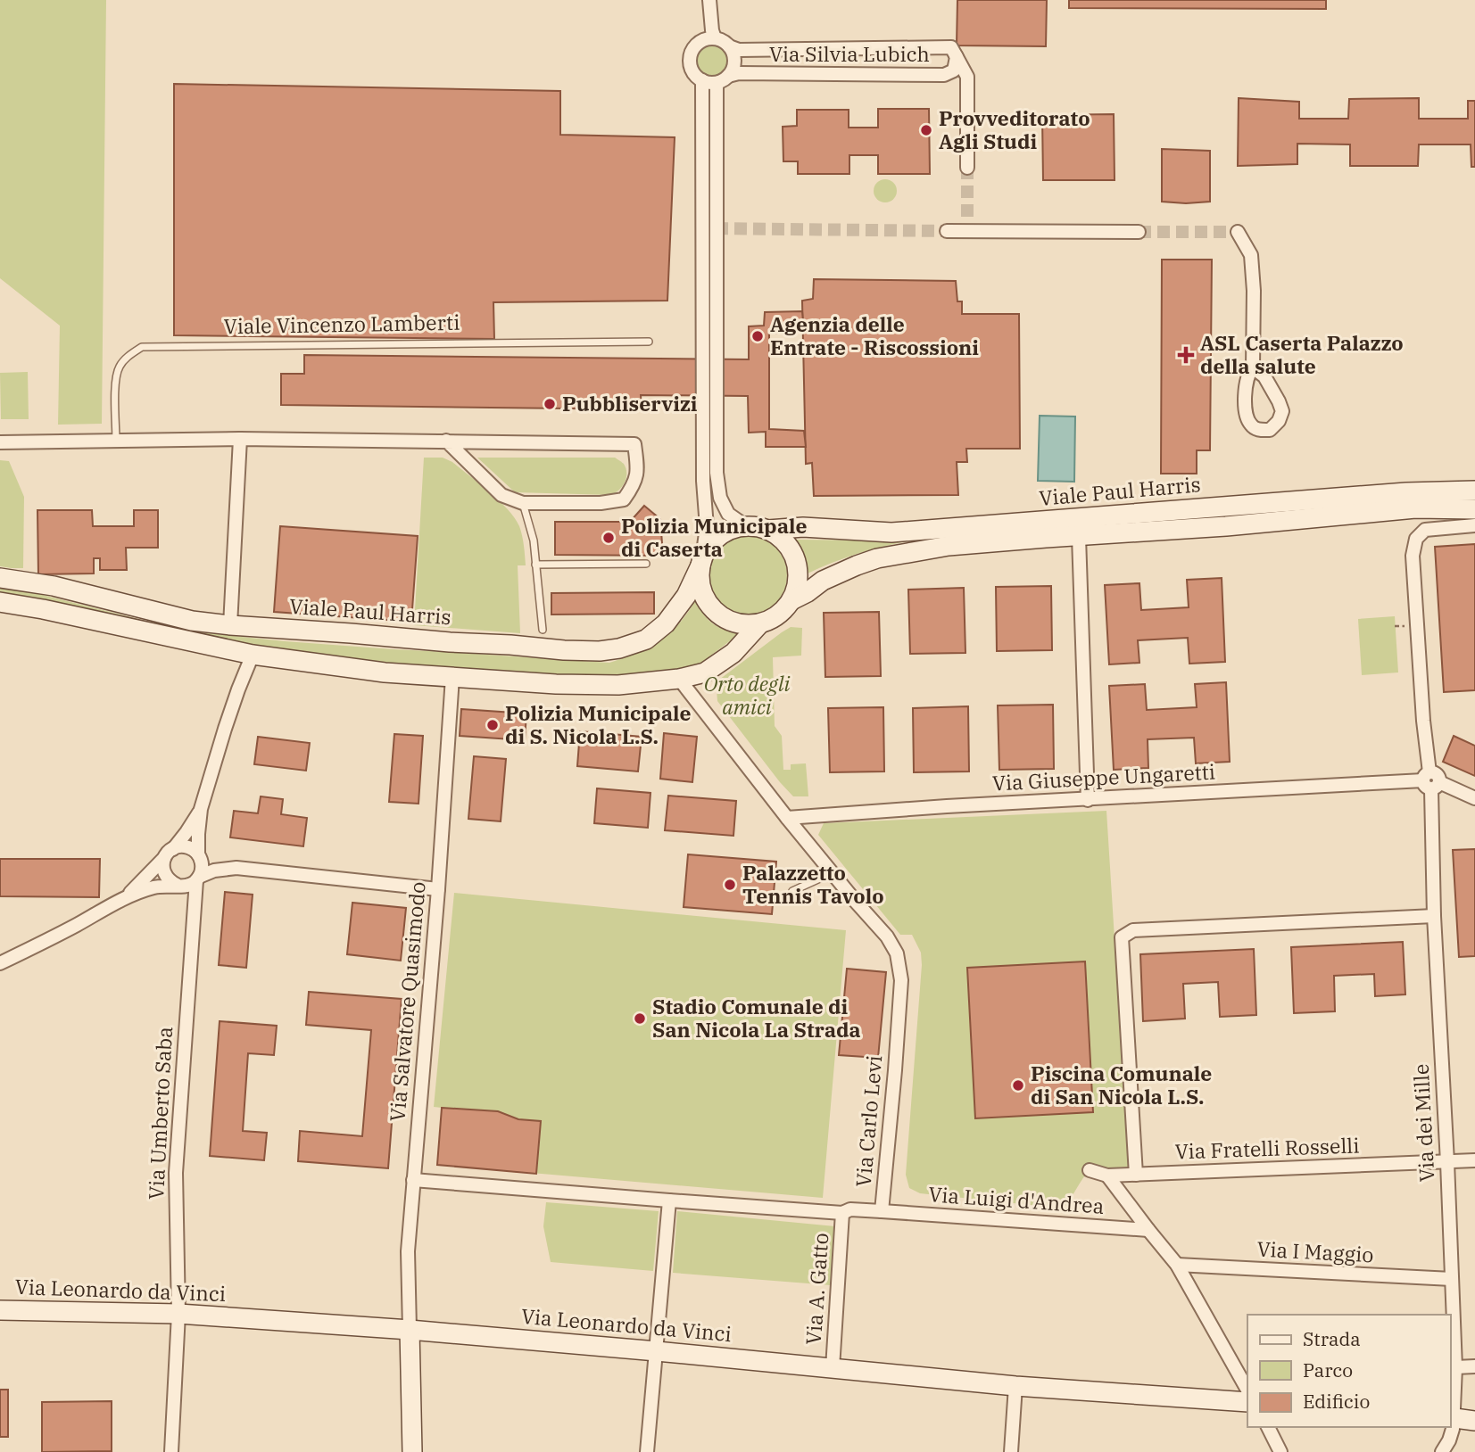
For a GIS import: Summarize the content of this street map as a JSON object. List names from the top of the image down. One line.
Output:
{"streets":{"street":["Via Silvia Lubich","Viale Paul Harris","Via Giuseppe Ungaretti","Via Salvatore Quasimodo","Via Umberto Saba","Via Carlo Levi","Via dei Mille","Via Fratelli Rosselli","Via Luigi d'Andrea","Via I Maggio","Via A. Gatto","Via Leonardo da Vinci"],"lane":["Viale Vincenzo Lamberti"]},"crossings":[["Viale Paul Harris","Via Carlo Levi"],["Via Giuseppe Ungaretti","Via Carlo Levi"],["Via Giuseppe Ungaretti","Via dei Mille"],["Via Salvatore Quasimodo","Via Carlo Levi"],["Via Salvatore Quasimodo","Via Leonardo da Vinci"],["Via Umberto Saba","Via Leonardo da Vinci"],["Via Carlo Levi","Via Luigi d'Andrea"],["Via Carlo Levi","Via A. Gatto"],["Via dei Mille","Via Fratelli Rosselli"],["Via dei Mille","Via I Maggio"],["Via Fratelli Rosselli","Via Luigi d'Andrea"],["Via Luigi d'Andrea","Via I Maggio"],["Via A. Gatto","Via Leonardo da Vinci"]],"parks":["Orto degli amici"],"places":{"other":["Provveditorato Agli Studi","Agenzia delle Entrate - Riscossioni","Pubbliservizi","Polizia Municipale di Caserta","Polizia Municipale di S. Nicola L.S.","Palazzetto Tennis Tavolo","Stadio Comunale di San Nicola La Strada","Piscina Comunale di San Nicola L.S."],"health":["ASL Caserta Palazzo della salute"]},"legend":["Strada","Parco","Edificio"]}
